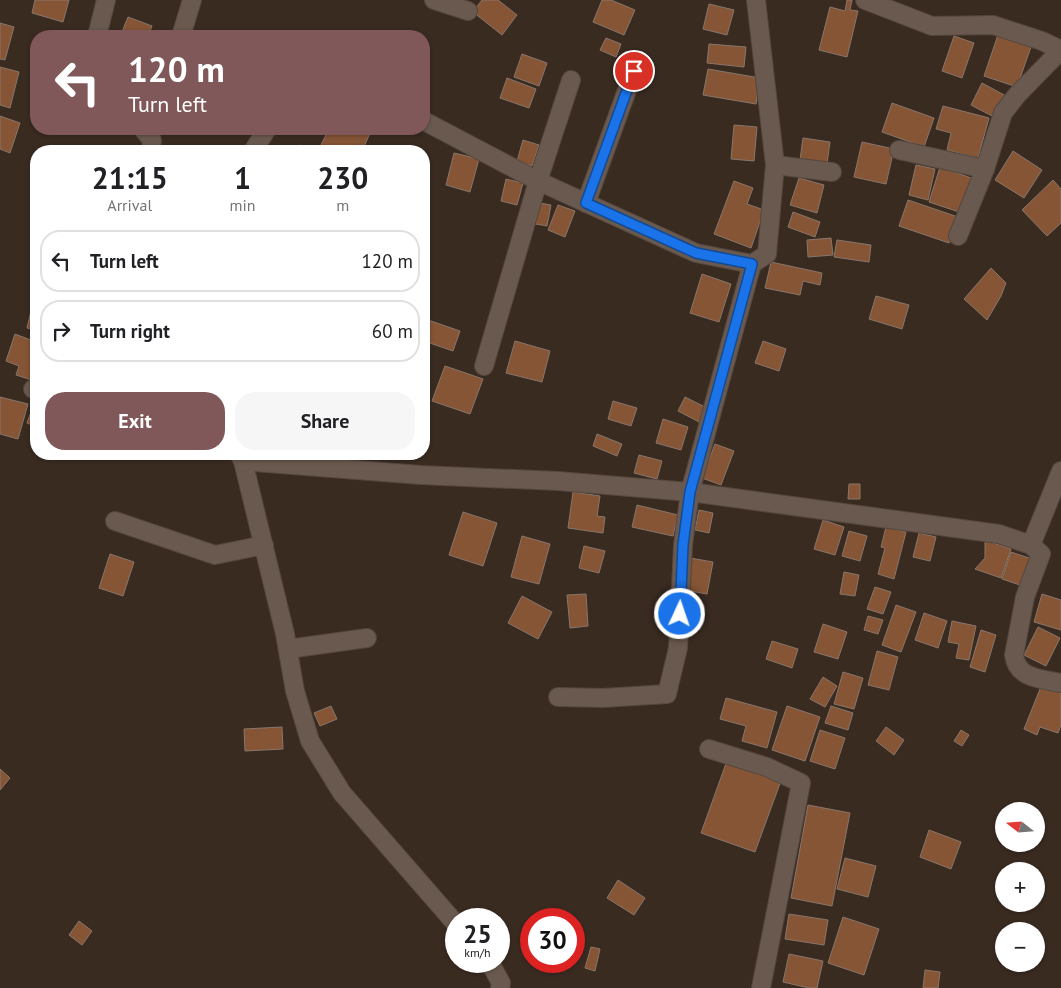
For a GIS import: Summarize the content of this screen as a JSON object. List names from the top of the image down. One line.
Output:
{"north":"left","page":{"turn":["120 m","Turn left"],"eta":["21:15","Arrival","1","min","230","m"],"list":[{"name":"Turn left","value":"120 m"},{"name":"Turn right","value":"60 m"}],"buttons":["Exit","Share"],"map_buttons":["+","−"],"speed":"25 km/h","limit":"30"}}
